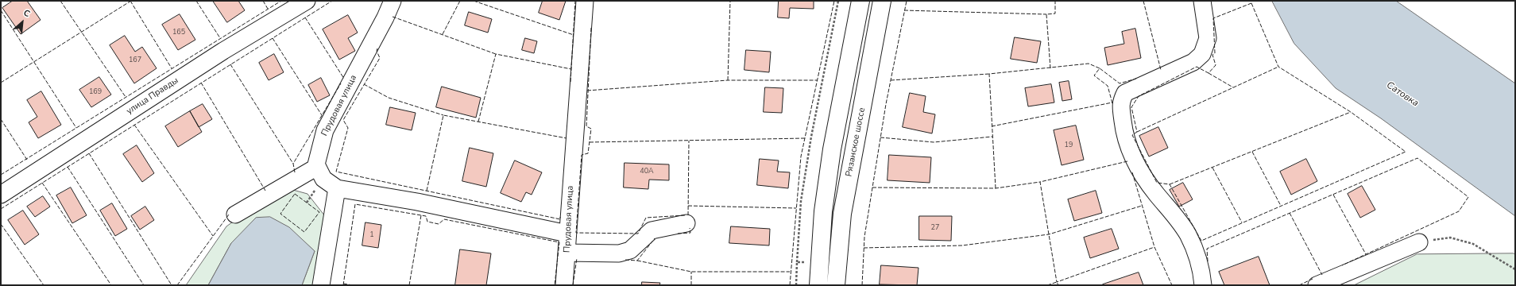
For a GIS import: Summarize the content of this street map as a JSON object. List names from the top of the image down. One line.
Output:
{"streets":{"main road":["Рязанское шоссе"],"street":["улица Правды","Прудовая улица"]},"water":["Сатовка"],"house_numbers":["165","167","169","19","40А","27","1"],"north":"top right"}
